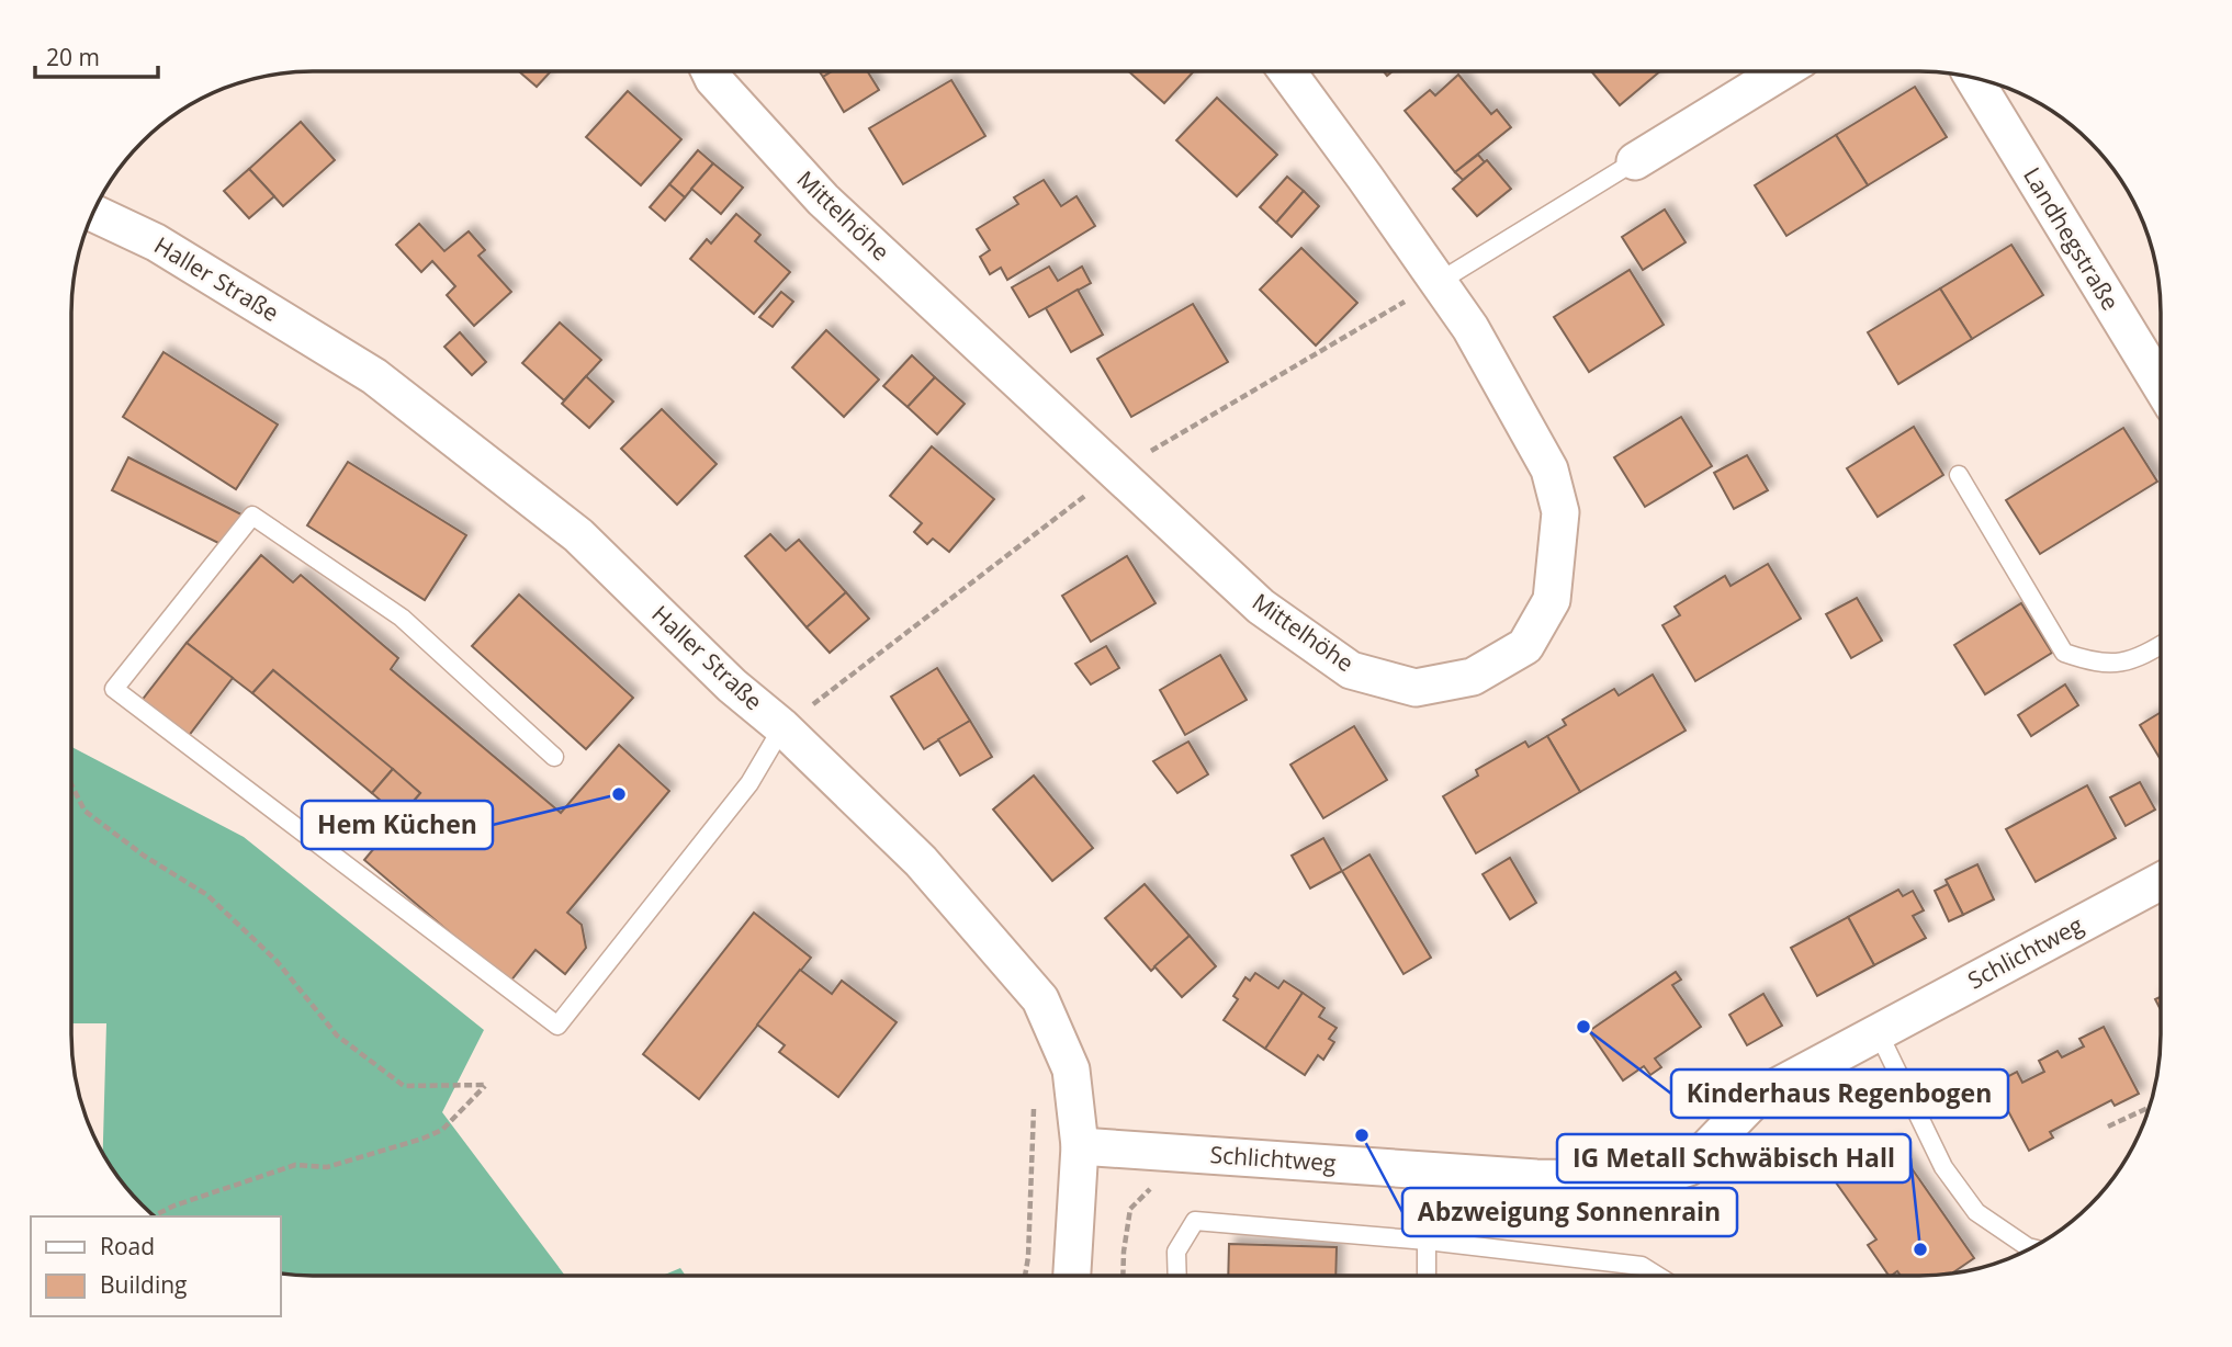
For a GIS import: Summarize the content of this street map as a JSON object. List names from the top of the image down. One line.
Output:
{"streets":{"street":["Mittelhöhe","Landhegstraße","Haller Straße","Schlichtweg"]},"crossings":[["Haller Straße","Schlichtweg"]],"places":["Hem Küchen","Kinderhaus Regenbogen","Abzweigung Sonnenrain","IG Metall Schwäbisch Hall"],"legend":["Road","Building"],"scale_bar":"20 m"}
